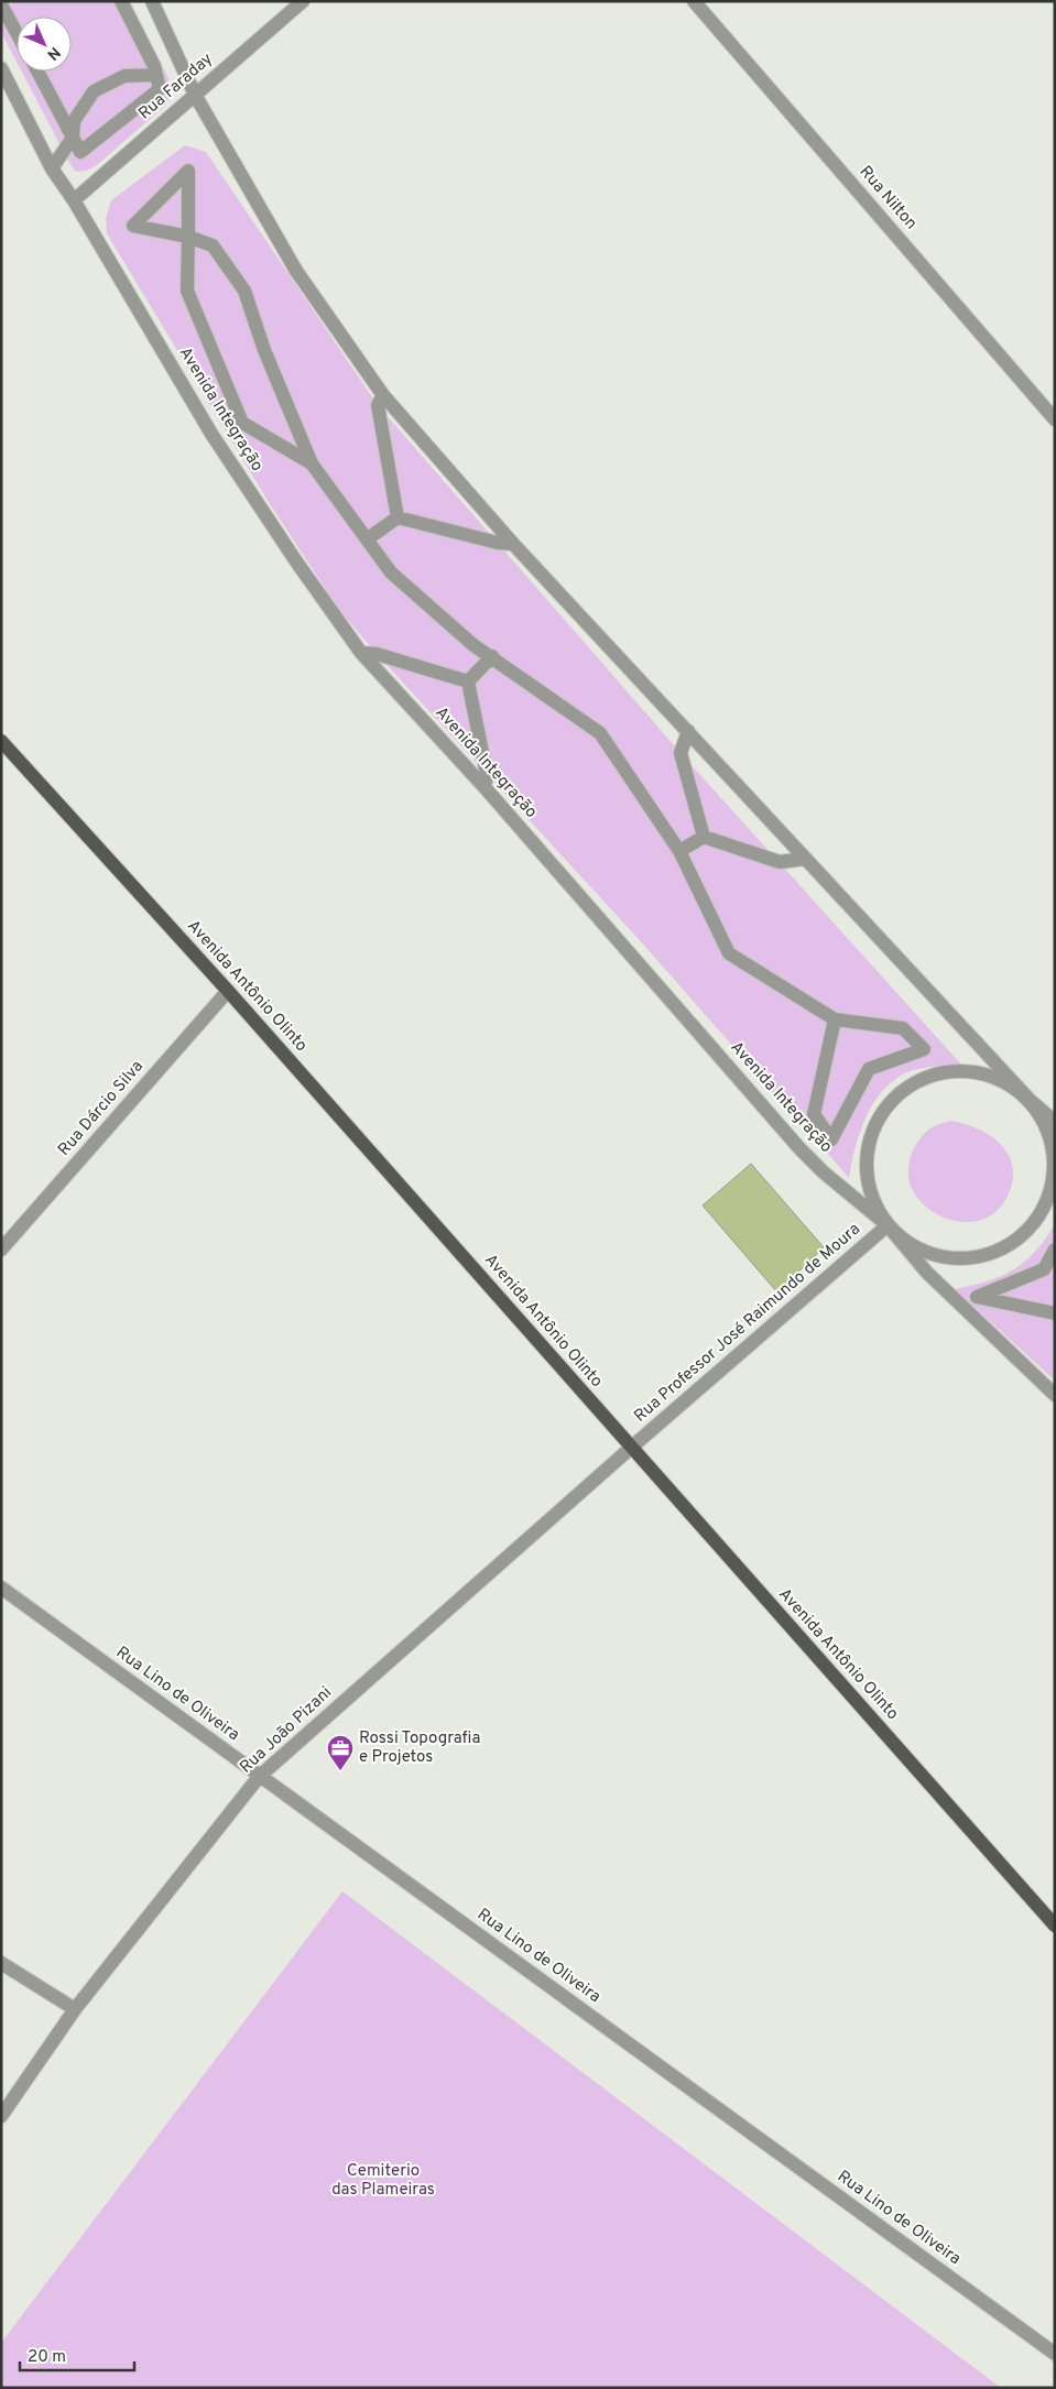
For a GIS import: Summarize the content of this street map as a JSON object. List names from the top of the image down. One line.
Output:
{"streets":{"main road":["Avenida Antônio Olinto"],"street":["Rua Faraday","Rua Nilton","Avenida Integração","Rua Dárcio Silva","Rua Professor José Raimundo de Moura","Rua Lino de Oliveira","Rua João Pizani"]},"crossings":[["Rua Faraday","Avenida Integração"],["Avenida Integração","Rua Professor José Raimundo de Moura"],["Avenida Antônio Olinto","Rua Dárcio Silva"],["Avenida Antônio Olinto","Rua Professor José Raimundo de Moura"],["Avenida Antônio Olinto","Rua João Pizani"],["Rua Professor José Raimundo de Moura","Rua João Pizani"],["Rua Lino de Oliveira","Rua João Pizani"]],"parks":["Cemiterio das Plameiras"],"places":{"office":["Rossi Topografia e Projetos"]},"scale_bar":"20 m","north":"bottom right"}
